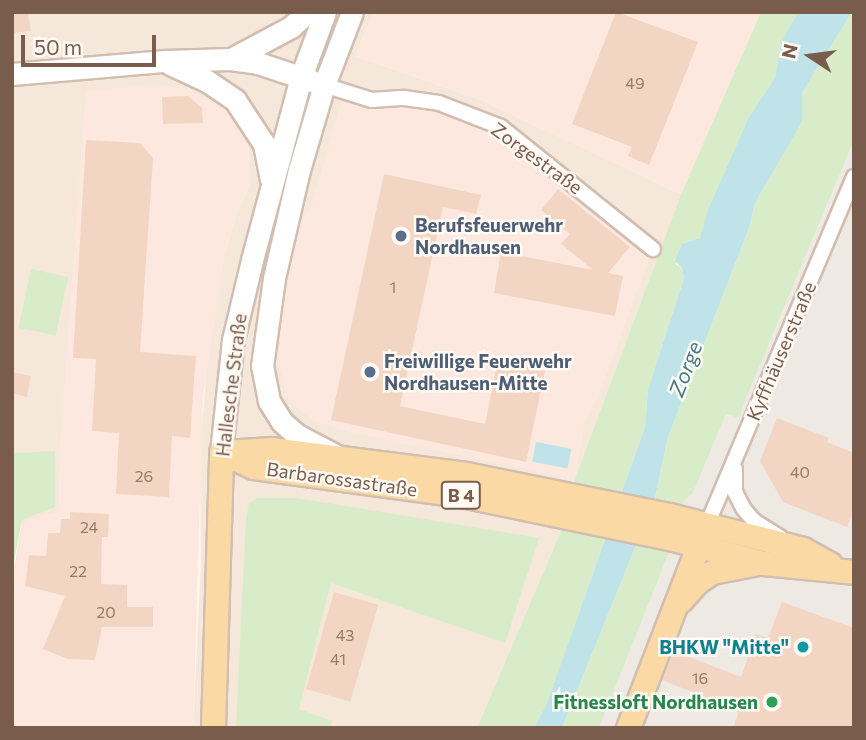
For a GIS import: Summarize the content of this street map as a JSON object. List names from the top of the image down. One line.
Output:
{"streets":{"main road":["Hallesche Straße","Barbarossastraße","B 4"],"street":["Zorgestraße","Kyffhäuserstraße"]},"crossings":[["Zorgestraße","Hallesche Straße"],["Kyffhäuserstraße","Barbarossastraße"],["Hallesche Straße","Barbarossastraße"],["Barbarossastraße","B 4"]],"water":["Zorge"],"places":["Berufsfeuerwehr Nordhausen","Freiwillige Feuerwehr Nordhausen-Mitte","BHKW \"Mitte\"","Fitnessloft Nordhausen"],"house_numbers":["49","1","40","26","24","22","20","43","41","16"],"scale_bar":"50 m","north":"left"}
